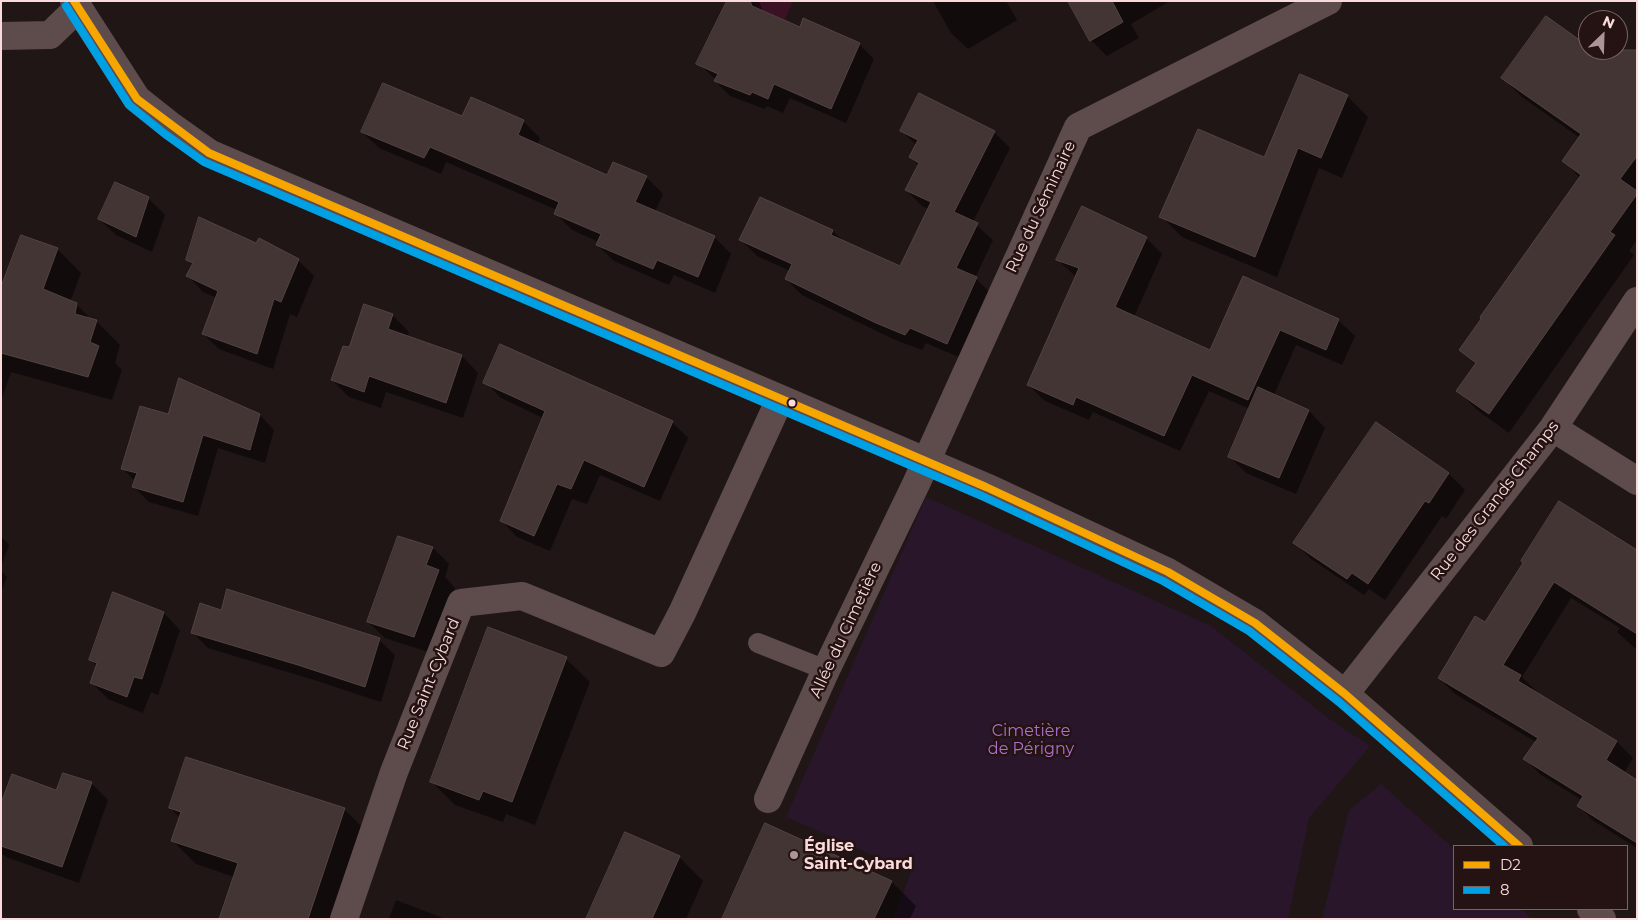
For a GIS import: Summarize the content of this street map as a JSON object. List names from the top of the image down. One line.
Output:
{"streets":{"street":["Rue du Séminaire","Rue des Grands Champs","Allée du Cimetière","Rue Saint-Cybard"]},"crossings":[["Rue du Séminaire","Allée du Cimetière"]],"parks":["Cimetière de Périgny"],"places":["Église Saint-Cybard"],"lines":["transit line D2","transit line 8"],"legend":["D2","8"],"north":"top right"}
